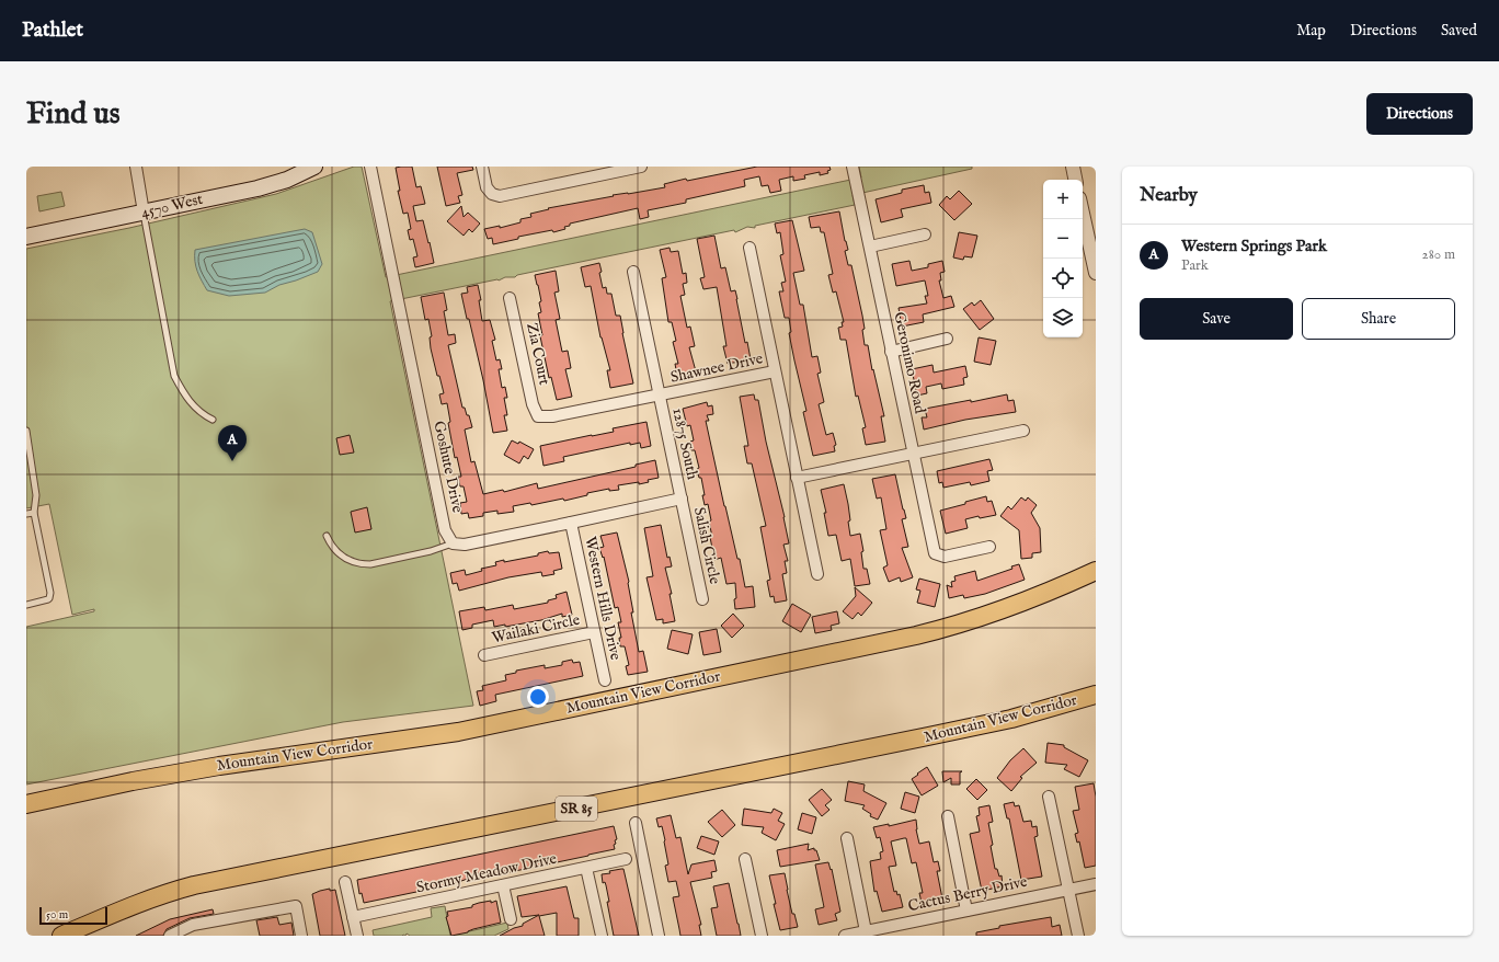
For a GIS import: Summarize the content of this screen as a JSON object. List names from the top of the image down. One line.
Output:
{"streets":{"highway":["Mountain View Corridor","SR 85"],"main road":["4570 West"],"street":["Zia Court","Geronimo Road","Shawnee Drive","12875 South","Goshute Drive","Salish Circle","Western Hills Drive","Wailaki Circle","Stormy Meadow Drive","Cactus Berry Drive"]},"crossings":[["Zia Court","Shawnee Drive"],["Shawnee Drive","12875 South"],["12875 South","Salish Circle"],["Western Hills Drive","Wailaki Circle"]],"scale_bar":"50 m","page":{"header":"Pathlet","nav":["Map","Directions","Saved"],"buttons":["Directions",["Save","Share"]],"title":"Find us","heading":"Nearby","map_buttons":["+","−"],"list":[{"mark":"A","name":"Western Springs Park","note":"Park","value":"280 m"}],"pins":"A","scale":"50 m"}}
